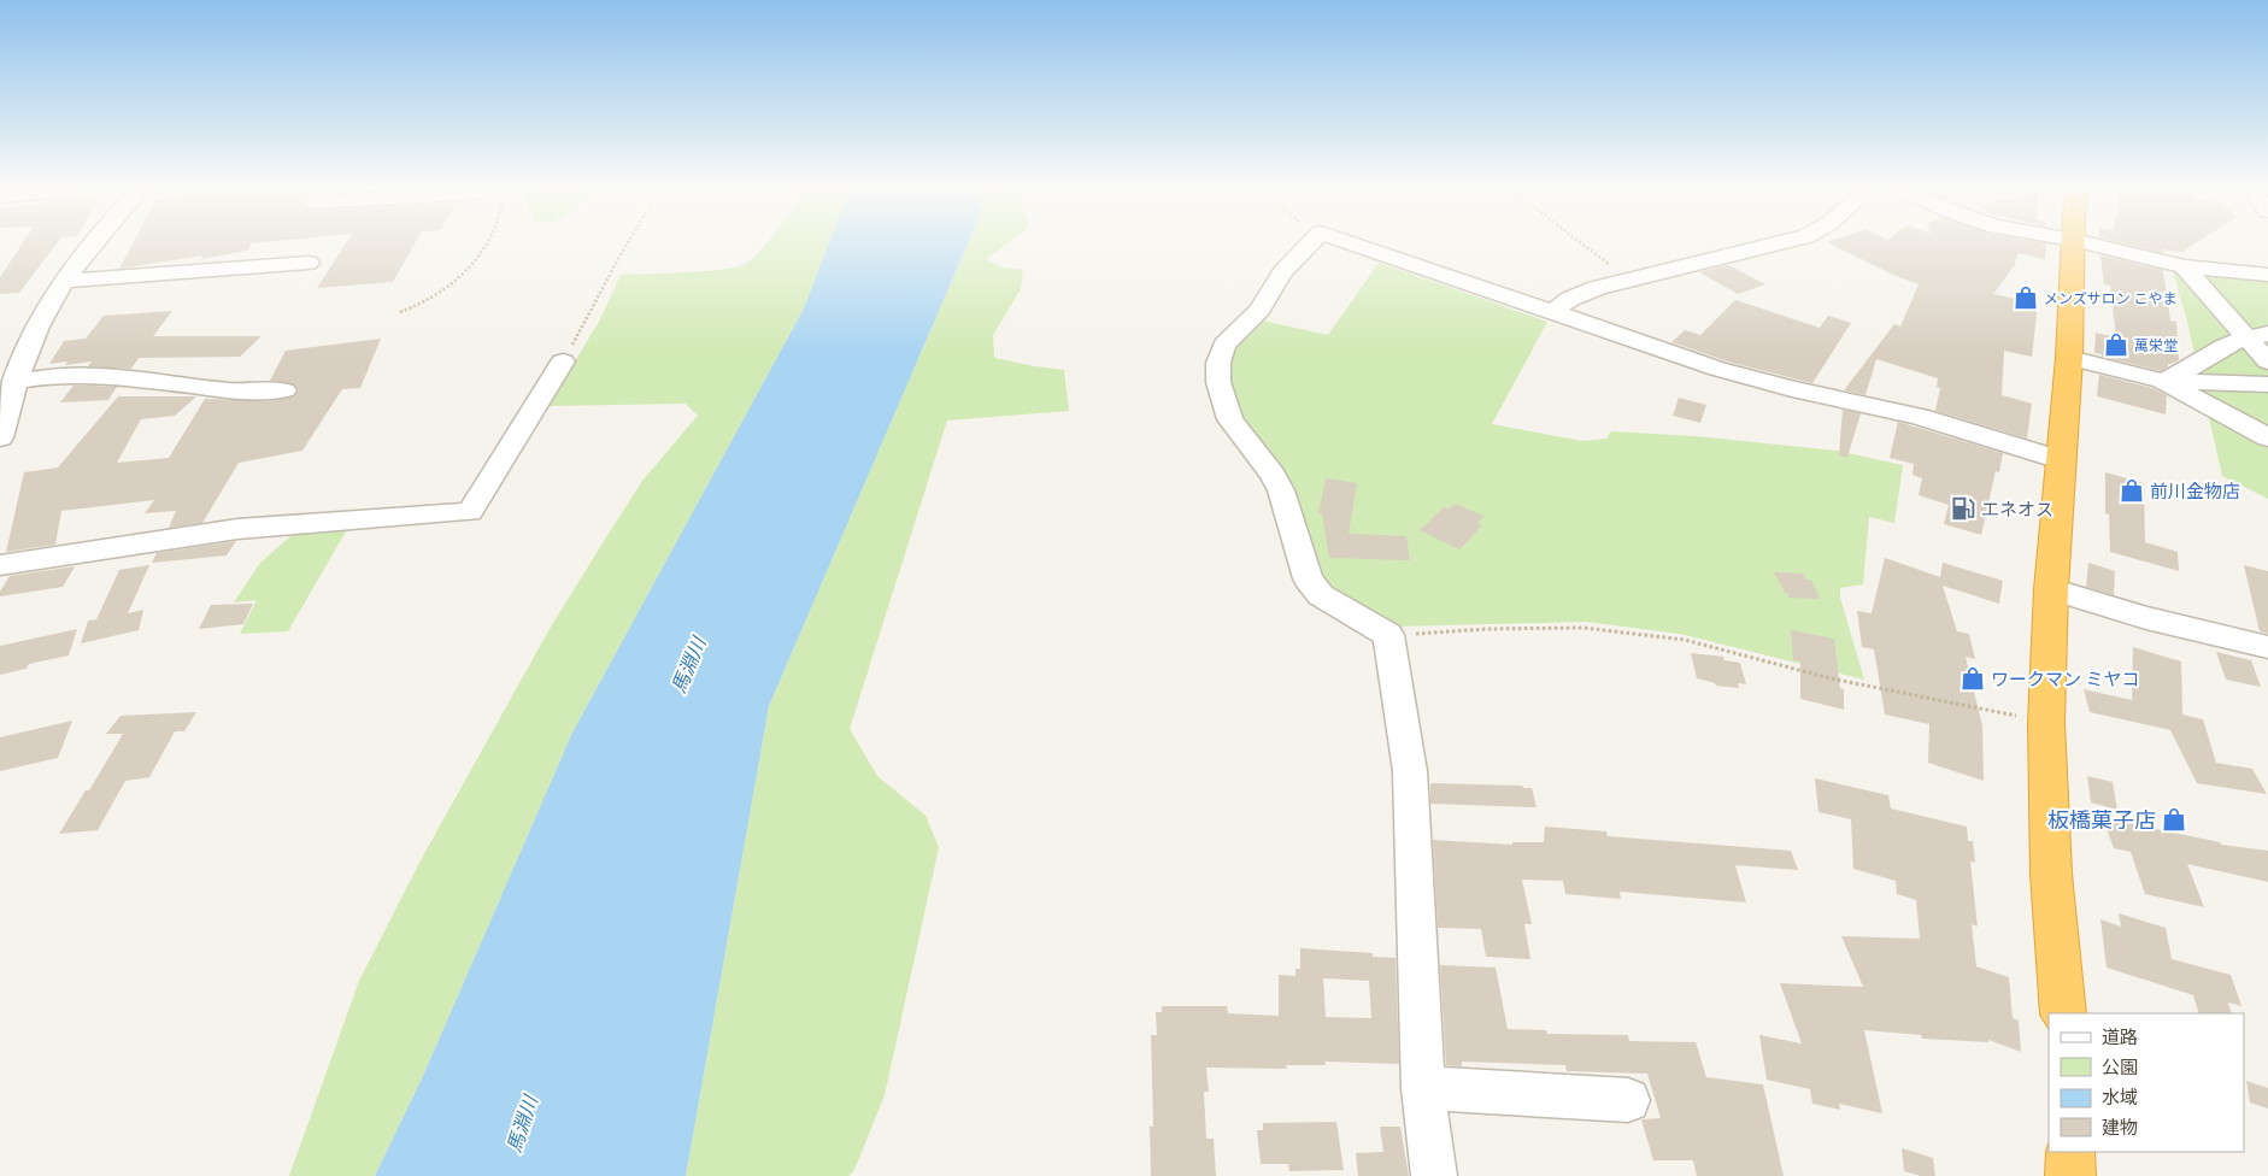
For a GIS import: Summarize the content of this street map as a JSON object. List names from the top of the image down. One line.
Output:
{"water":["馬淵川"],"places":{"shop":["メンズサロン こやま","萬栄堂","前川金物店","ワークマン ミヤコ","板橋菓子店"],"fuel station":["エネオス"]},"legend":["道路","公園","水域","建物"]}
